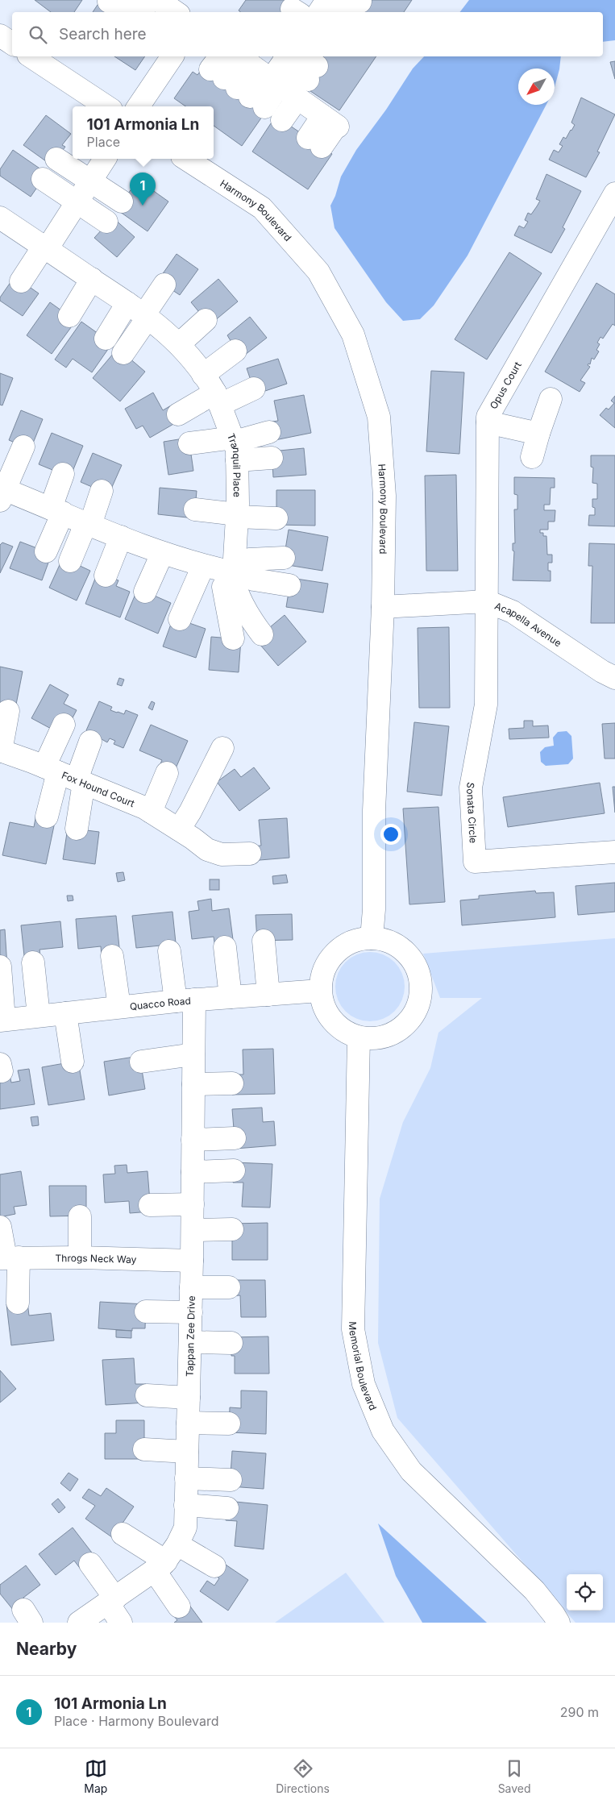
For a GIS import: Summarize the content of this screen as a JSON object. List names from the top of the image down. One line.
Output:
{"streets":{"street":["Harmony Boulevard","Opus Court","Tranquil Place","Acapella Avenue","Fox Hound Court","Sonata Circle","Quacco Road","Throgs Neck Way","Tappan Zee Drive","Memorial Boulevard"]},"crossings":[["Harmony Boulevard","Acapella Avenue"],["Harmony Boulevard","Quacco Road"],["Harmony Boulevard","Memorial Boulevard"],["Opus Court","Acapella Avenue"],["Opus Court","Sonata Circle"],["Acapella Avenue","Sonata Circle"],["Quacco Road","Tappan Zee Drive"],["Quacco Road","Memorial Boulevard"],["Throgs Neck Way","Tappan Zee Drive"]],"north":"bottom left","page":{"search":"Search here","popup":["101 Armonia Ln","Place"],"pins":"1","heading":"Nearby","list":[{"mark":"1","name":"101 Armonia Ln","note":"Place · Harmony Boulevard","value":"290 m"}],"nav":["Map","Directions","Saved"]}}
